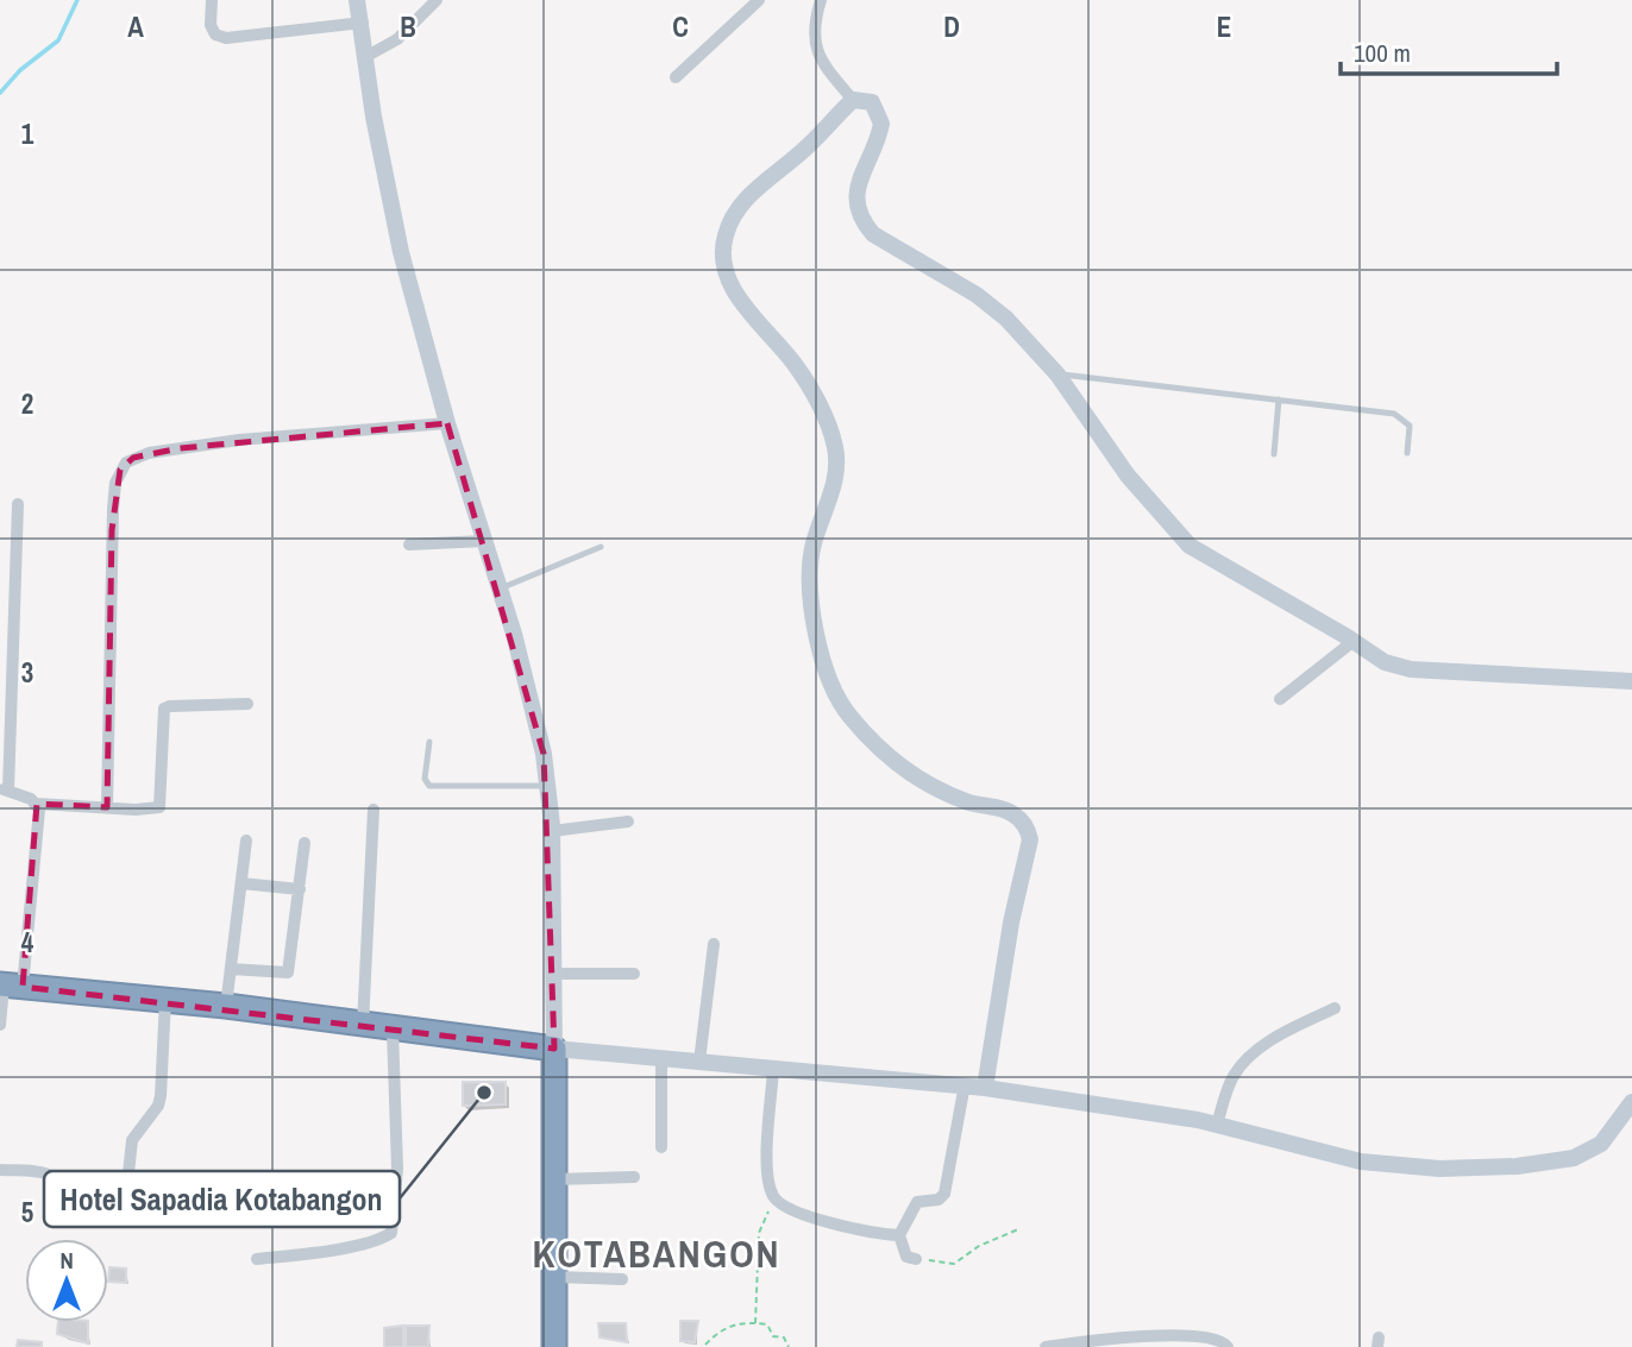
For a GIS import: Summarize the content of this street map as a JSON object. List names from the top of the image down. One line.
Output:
{"districts":["KOTABANGON"],"places":["Hotel Sapadia Kotabangon"],"scale_bar":"100 m","north":"top","grid":{"columns":["A","B","C","D","E"],"rows":["1","2","3","4","5"]}}
